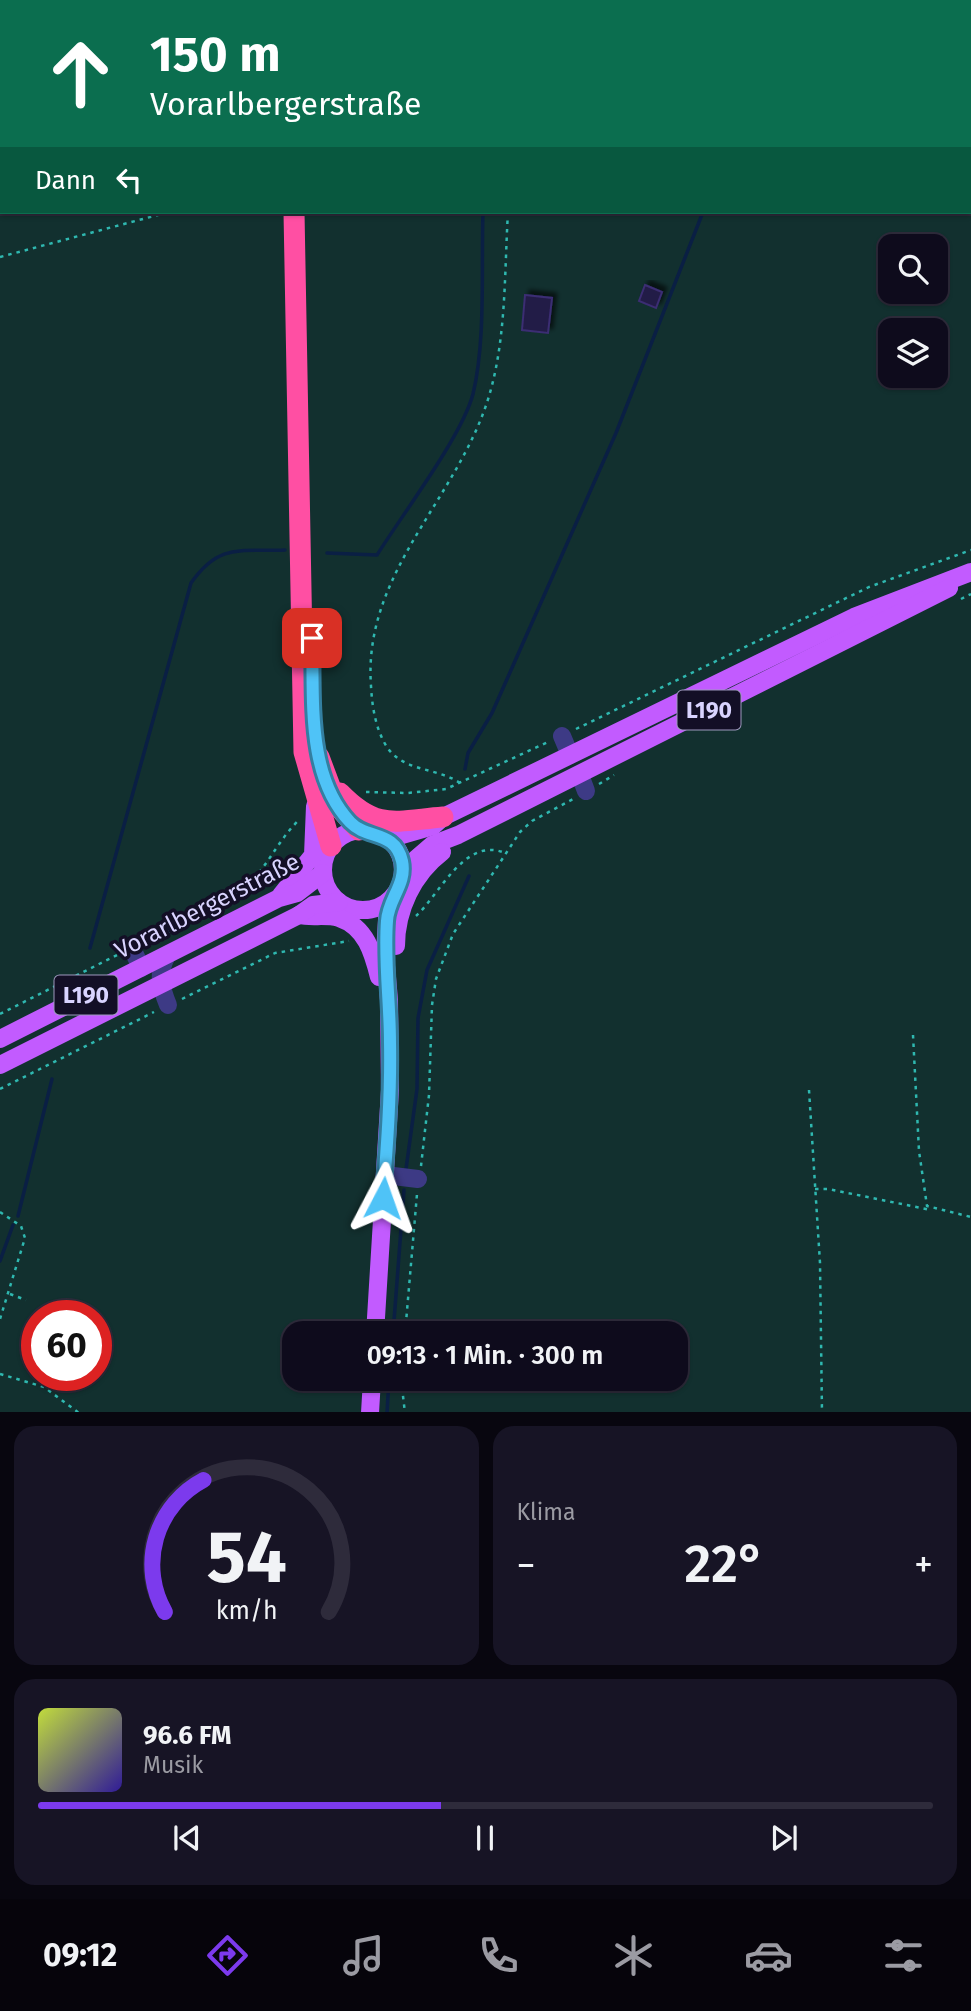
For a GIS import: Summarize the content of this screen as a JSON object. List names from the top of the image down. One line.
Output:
{"streets":{"main road":["L190","Vorarlbergerstraße"]},"crossings":[["L190","Vorarlbergerstraße"]],"page":{"turn":["150 m","Vorarlbergerstraße"],"then":"Dann","limit":"60","trip":"09:13 · 1 Min. · 300 m","tile":"Klima","heat":["−","22°","+"],"song":["96.6 FM","Musik"],"tabs":"09:12","gauge":["54","km/h"]}}
